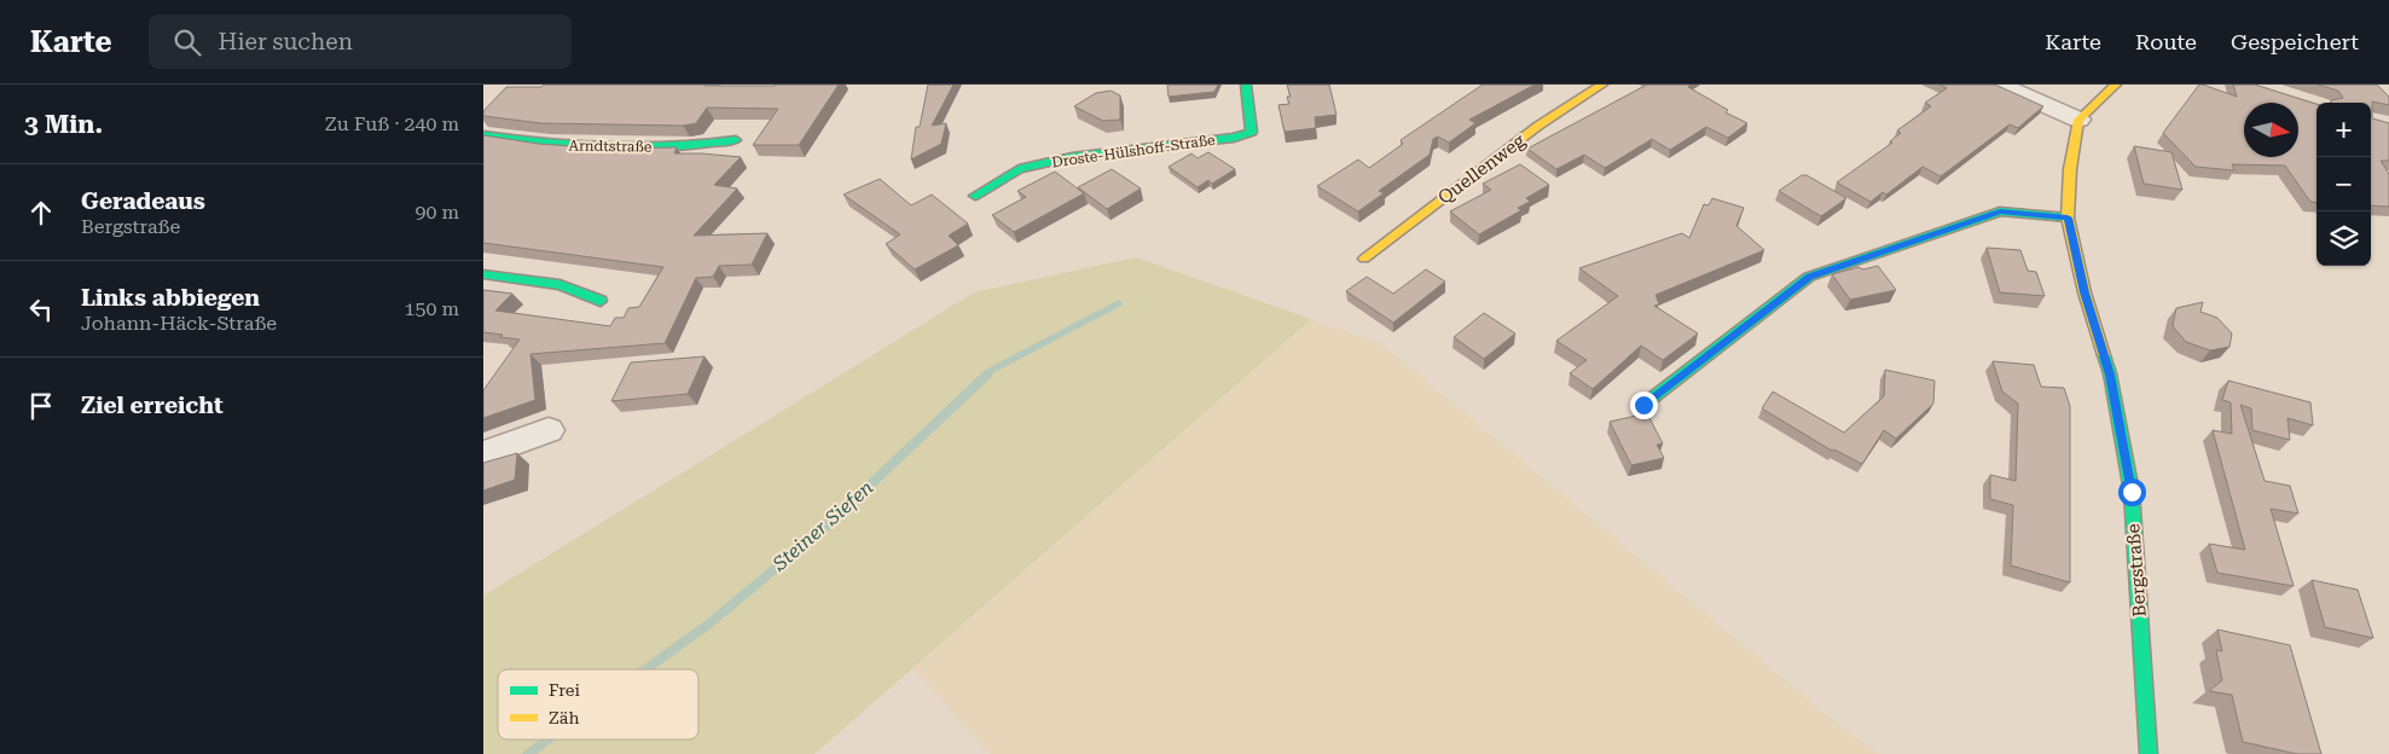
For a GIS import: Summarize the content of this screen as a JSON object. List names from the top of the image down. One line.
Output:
{"streets":{"street":["Arndtstraße","Droste-Hülshoff-Straße","Quellenweg","Bergstraße"]},"water":["Steiner Siefen"],"legend":["Frei","Zäh"],"north":"right","page":{"header":"Karte","search":"Hier suchen","nav":["Karte","Route","Gespeichert"],"heading":["3 Min.","Zu Fuß · 240 m"],"map_buttons":["+","−"],"list":[["Geradeaus","Bergstraße","90 m"],["Links abbiegen","Johann-Häck-Straße","150 m"],"Ziel erreicht"]}}
